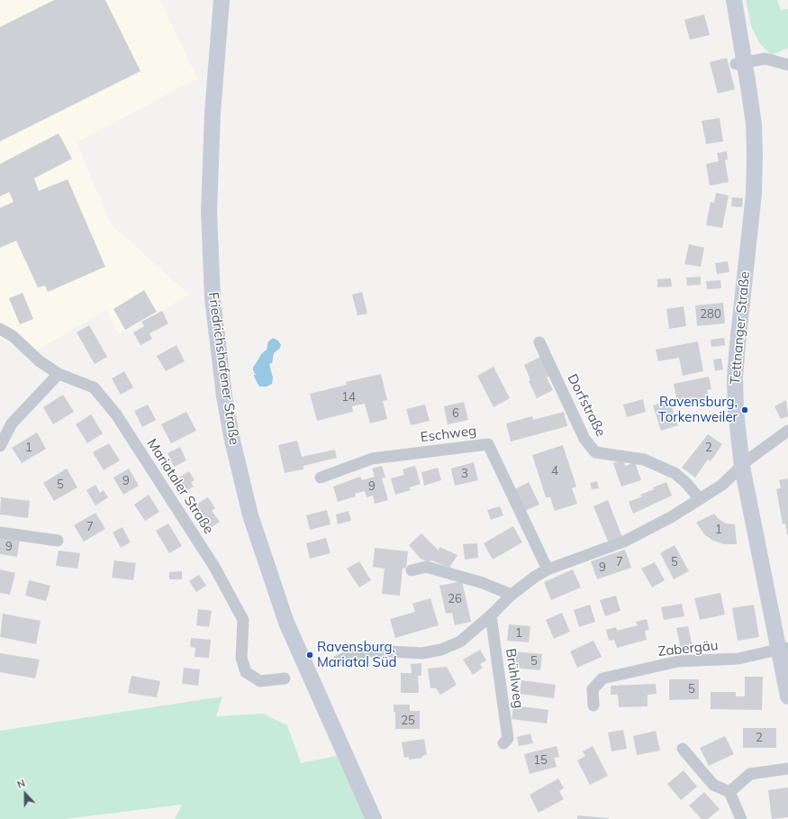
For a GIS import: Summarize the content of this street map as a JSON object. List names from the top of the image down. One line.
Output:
{"streets":{"main road":["Tettnanger Straße","Friedrichshafener Straße"],"street":["Dorfstraße","Eschweg","Mariataler Straße","Zabergäu","Brühlweg"]},"crossings":[["Tettnanger Straße","Zabergäu"]],"places":["Ravensburg, Torkenweiler","Ravensburg, Mariatal Süd"],"house_numbers":["280","14","6","1","2","4","3","9","5","9","7","1","9","7","5","9","26","1","5","5","25","2","15"],"north":"top"}
